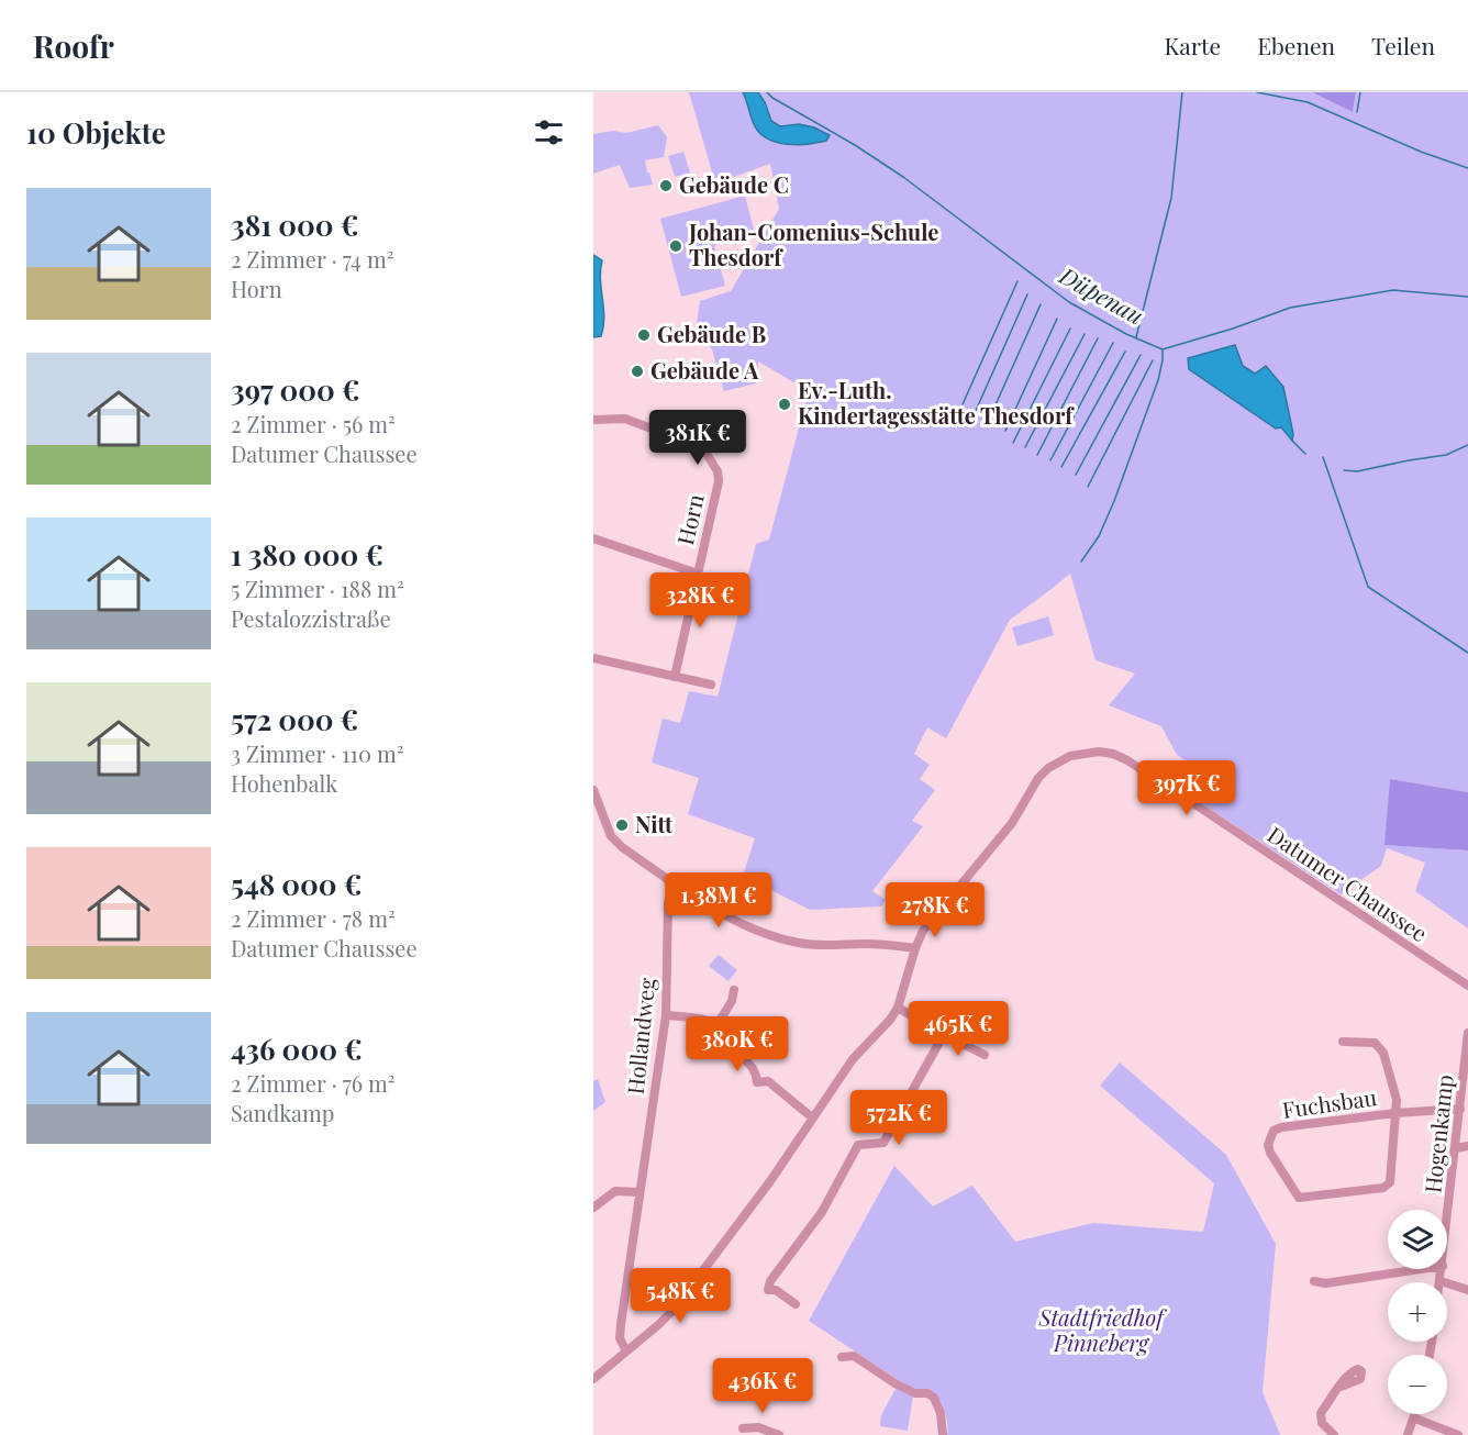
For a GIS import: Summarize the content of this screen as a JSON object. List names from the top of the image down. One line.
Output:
{"streets":{"street":["Horn","Datumer Chaussee","Hollandweg","Fuchsbau","Hogenkamp"]},"crossings":[["Datumer Chaussee","Hollandweg"],["Fuchsbau","Hogenkamp"]],"water":["Düpenau"],"parks":["Stadtfriedhof Pinneberg"],"places":["Gebäude C","Johan-Comenius-Schule Thesdorf","Gebäude B","Gebäude A","Ev.-Luth. Kindertagesstätte Thesdorf","Nitt"],"page":{"header":"Roofr","nav":["Karte","Ebenen","Teilen"],"heading":"10 Objekte","list":[{"name":"381 000 €","note":"2 Zimmer · 74 m² · Horn"},{"name":"397 000 €","note":"2 Zimmer · 56 m² · Datumer Chaussee"},{"name":"1 380 000 €","note":"5 Zimmer · 188 m² · Pestalozzistraße"},{"name":"572 000 €","note":"3 Zimmer · 110 m² · Hohenbalk"},{"name":"548 000 €","note":"2 Zimmer · 78 m² · Datumer Chaussee"},{"name":"436 000 €","note":"2 Zimmer · 76 m² · Sandkamp"}],"price":["381K €","328K €","397K €","1.38M €","278K €","465K €","380K €","572K €","548K €","436K €"],"map_buttons":["+","−"]}}
